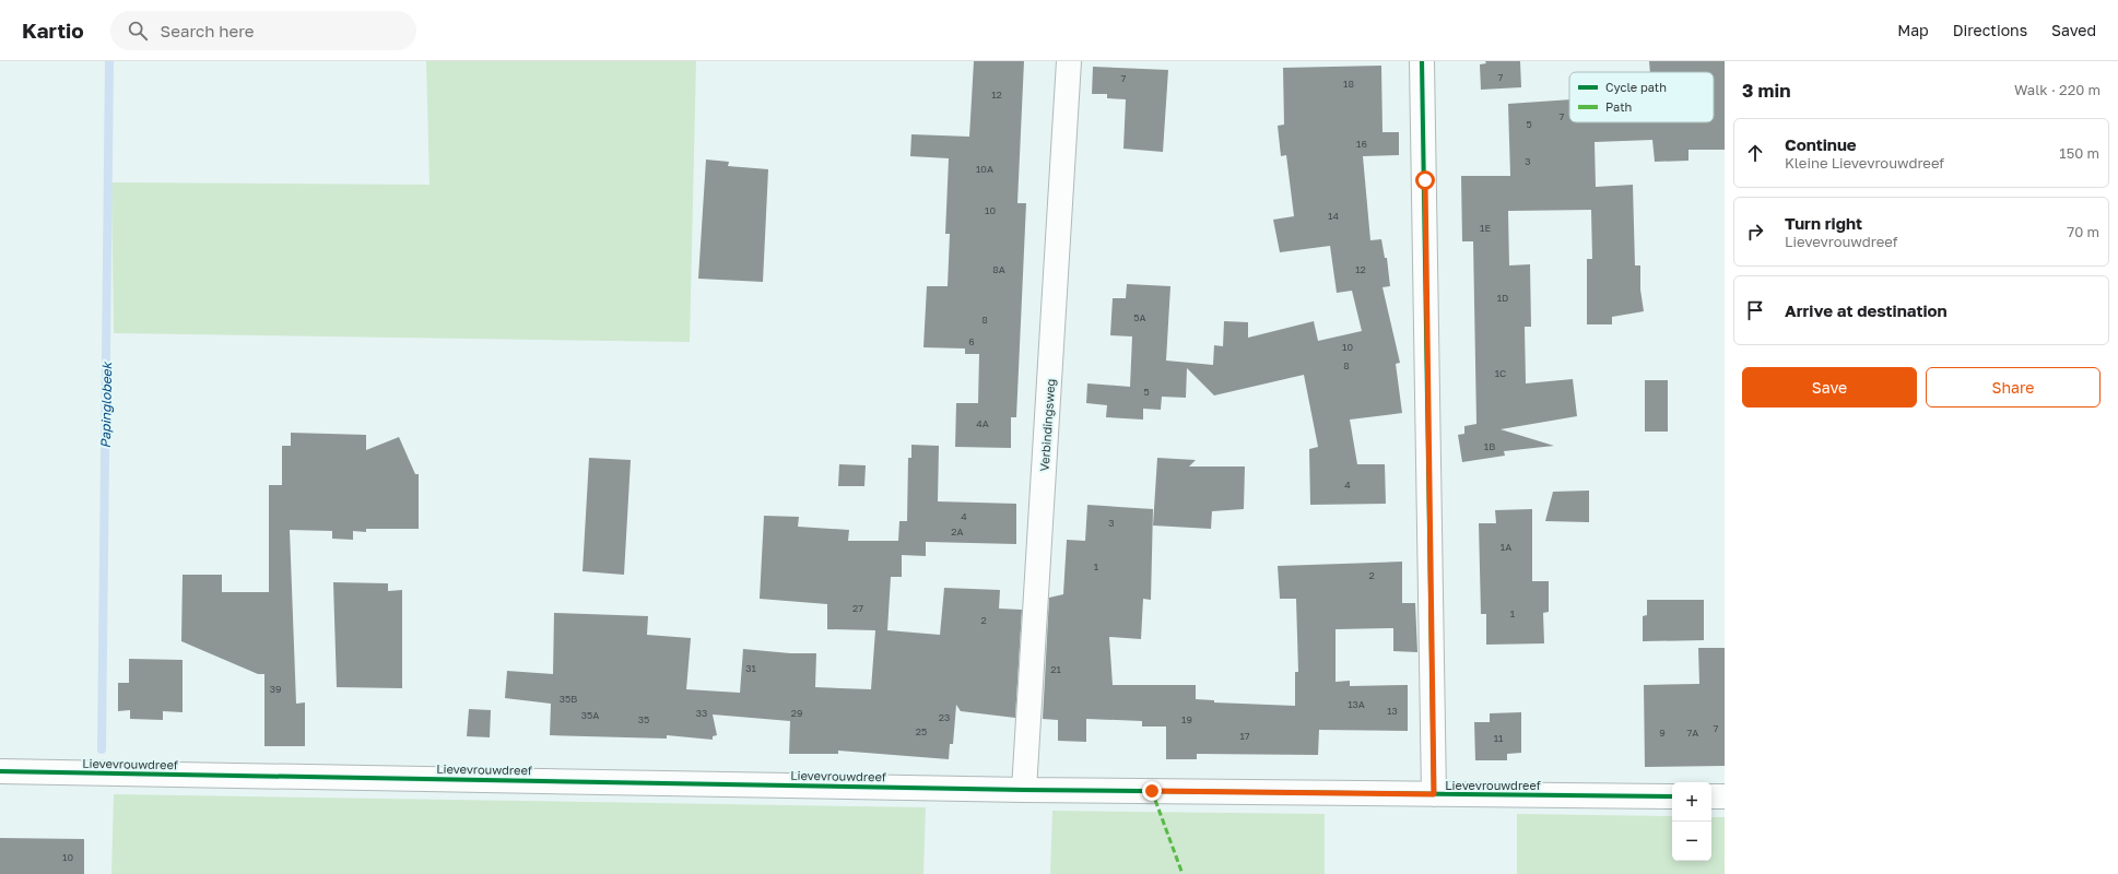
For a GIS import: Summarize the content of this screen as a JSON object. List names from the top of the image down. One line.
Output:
{"streets":{"street":["Verbindingsweg","Lievevrouwdreef"]},"crossings":[["Verbindingsweg","Lievevrouwdreef"]],"water":["Papinglobeek"],"house_numbers":["7","7","18","12","7","5","16","3","10A","10","14","1E","8A","12","1D","5A","8","6","10","8","1C","5","4A","1B","4","4","3","2A","1A","1","2","27","1","2","31","21","39","35B","13A","13","33","29","35A","23","35","19","7","25","9","7A","17","11","10"],"legend":["Cycle path","Path"],"page":{"header":"Kartio","search":"Search here","nav":["Map","Directions","Saved"],"heading":["3 min","Walk · 220 m"],"list":[["Continue","Kleine Lievevrouwdreef","150 m"],["Turn right","Lievevrouwdreef","70 m"],"Arrive at destination"],"buttons":["Save","Share"],"map_buttons":["+","−"]}}
